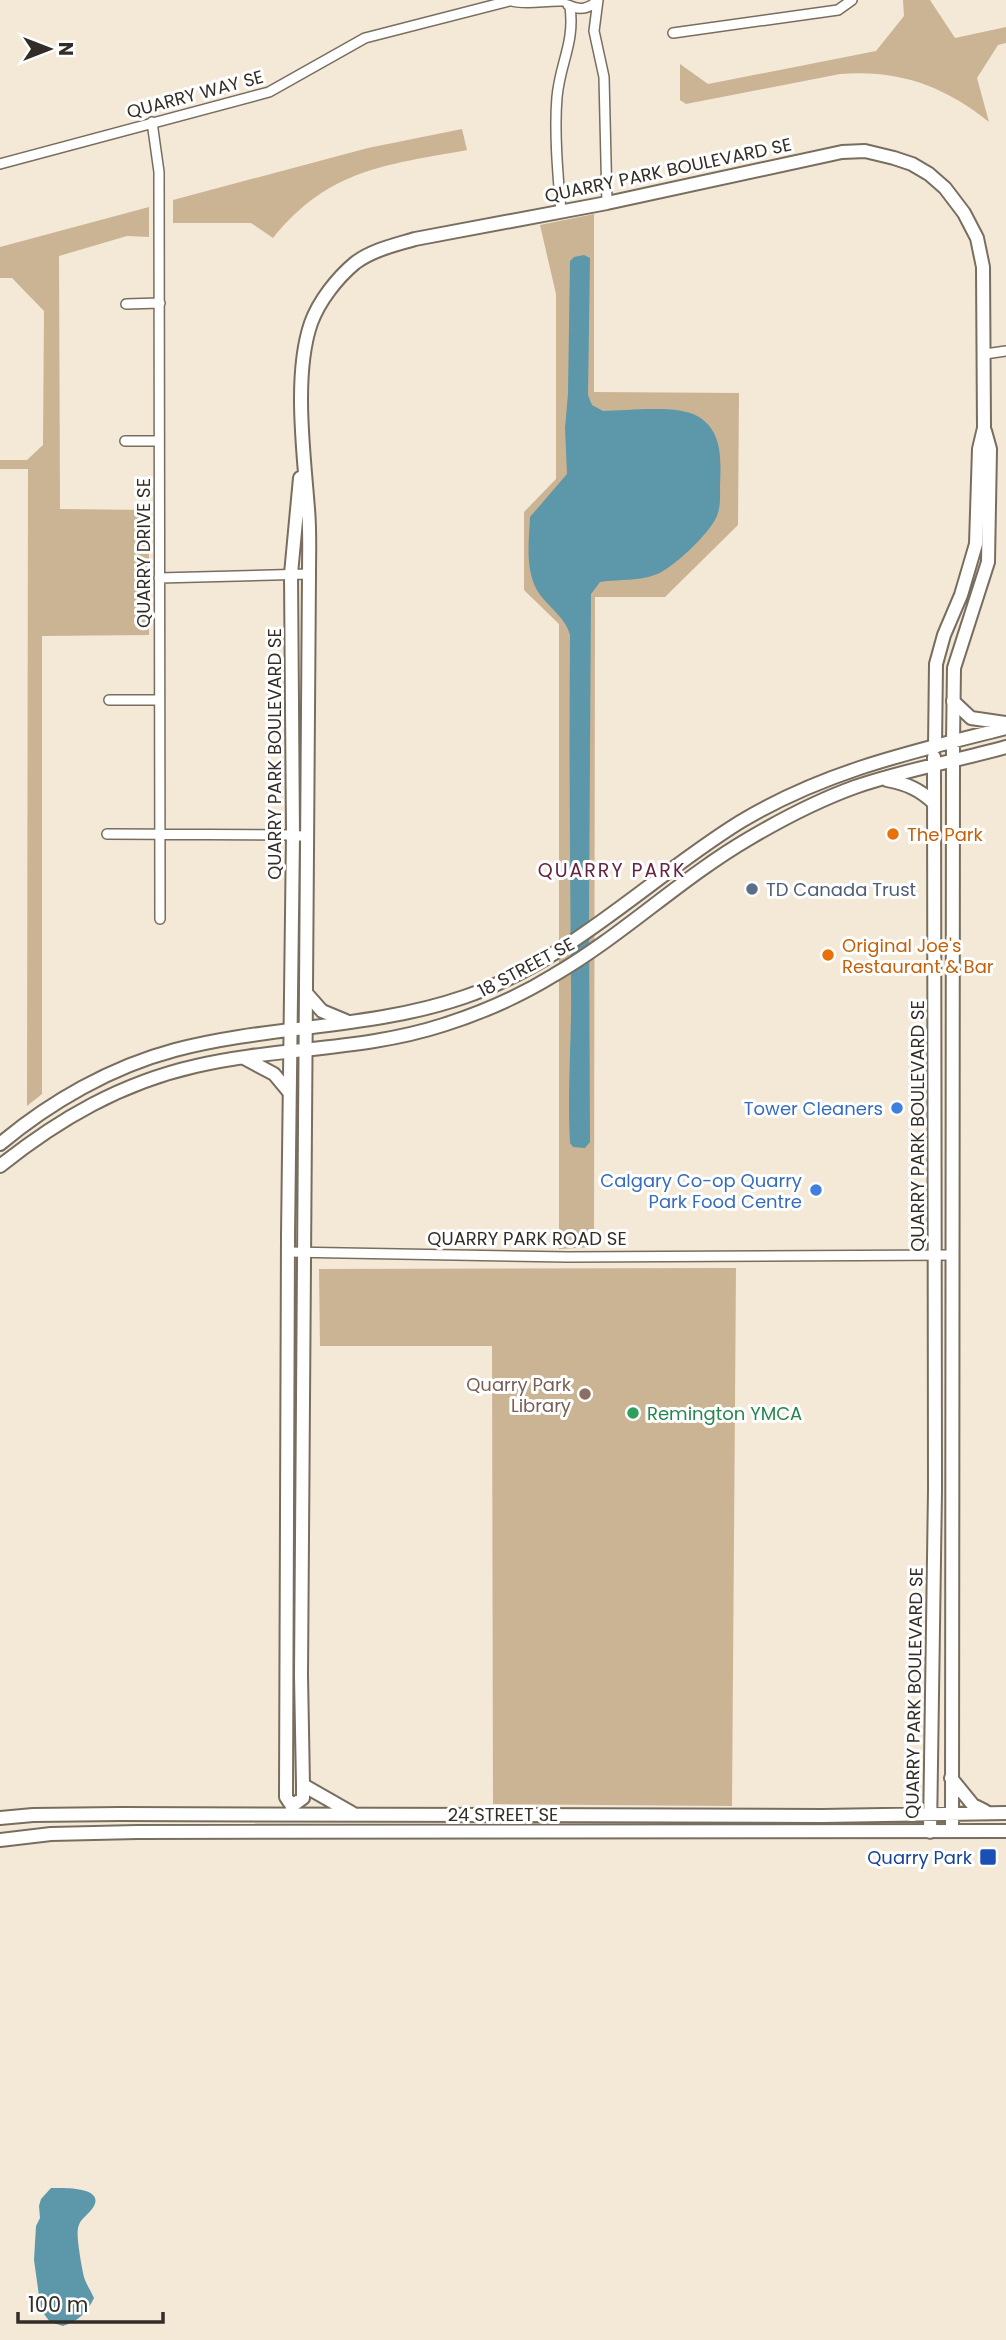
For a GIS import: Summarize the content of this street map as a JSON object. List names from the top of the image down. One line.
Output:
{"streets":{"main road":["QUARRY PARK BOULEVARD SE","18 STREET SE","24 STREET SE"],"street":["QUARRY WAY SE","QUARRY DRIVE SE","QUARRY PARK ROAD SE"]},"crossings":[["QUARRY WAY SE","QUARRY DRIVE SE"],["QUARRY PARK BOULEVARD SE","18 STREET SE"],["QUARRY PARK BOULEVARD SE","QUARRY PARK ROAD SE"],["QUARRY PARK BOULEVARD SE","24 STREET SE"]],"districts":["QUARRY PARK"],"places":{"other":["The Park","TD Canada Trust","Original Joe's Restaurant & Bar","Tower Cleaners","Calgary Co-op Quarry Park Food Centre","Quarry Park Library","Remington YMCA"],"transit":["Quarry Park"]},"scale_bar":"100 m","north":"right"}
